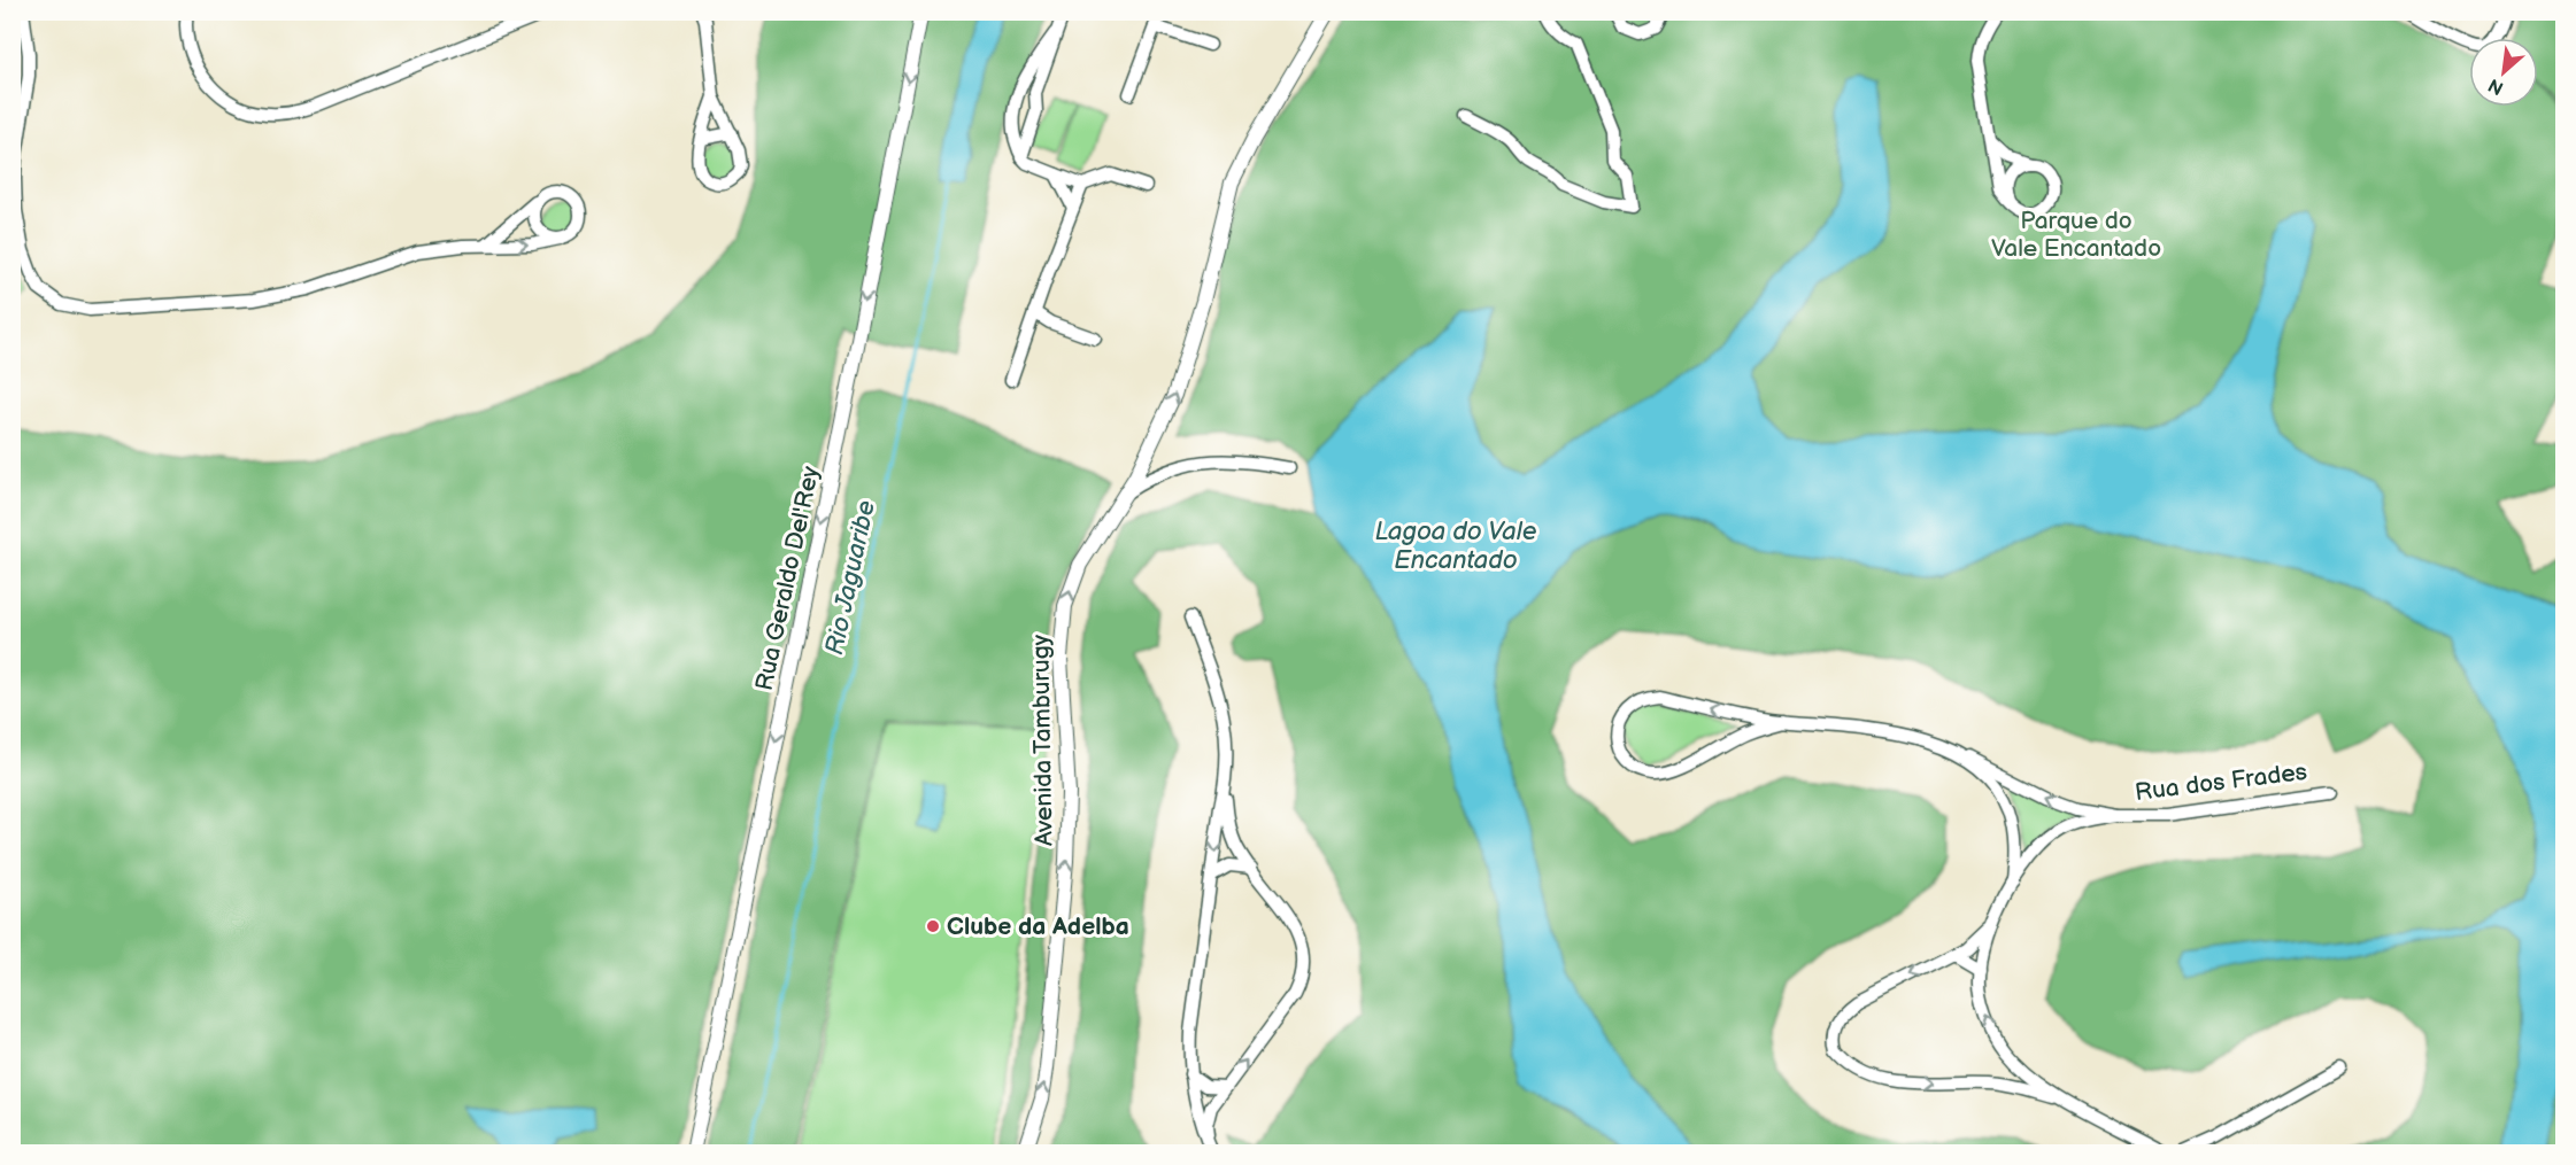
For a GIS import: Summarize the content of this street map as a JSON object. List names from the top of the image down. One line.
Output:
{"streets":{"main road":["Rua Geraldo Del'Rey","Avenida Tamburugy"],"street":["Rua dos Frades"]},"one_way":["Rua Geraldo Del'Rey","Avenida Tamburugy"],"water":["Lagoa do Vale Encantado","Rio Jaguaribe"],"parks":["Parque do Vale Encantado"],"places":["Clube da Adelba"],"north":"bottom left"}
